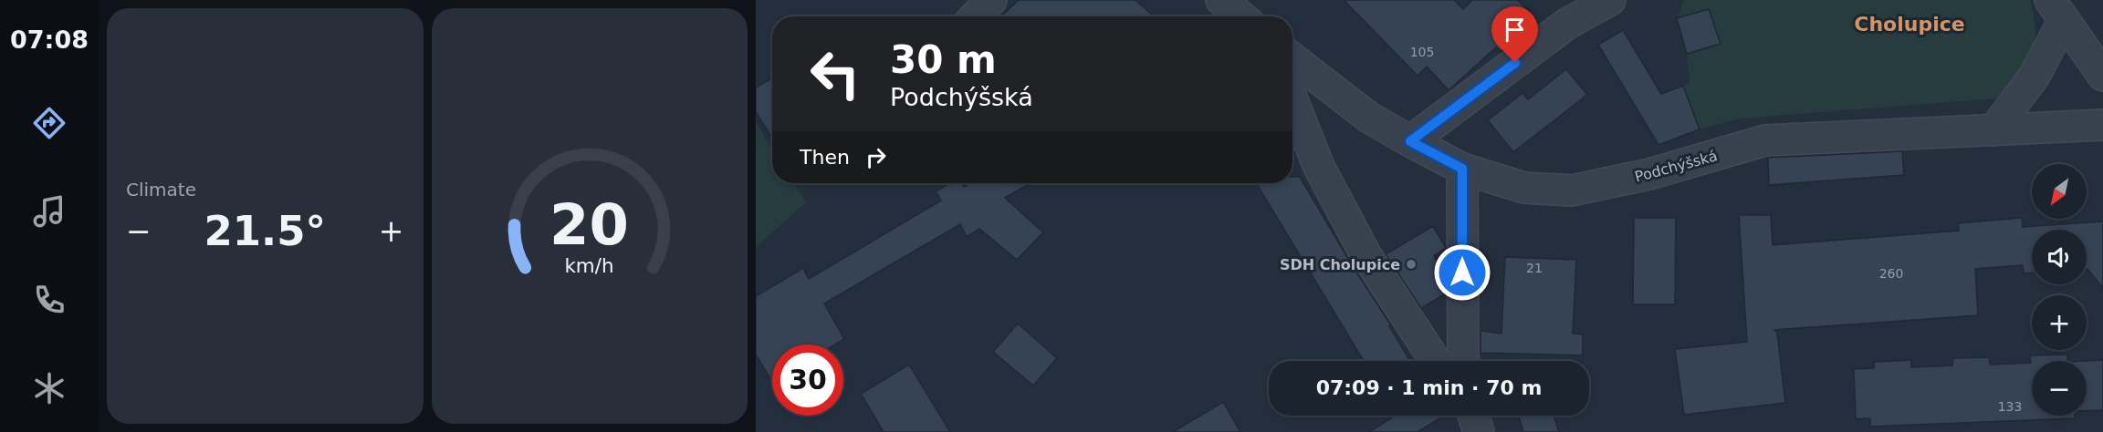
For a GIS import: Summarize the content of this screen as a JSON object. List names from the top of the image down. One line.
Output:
{"streets":{"street":["Podchýšská"]},"districts":["Cholupice"],"places":["SDH Cholupice"],"house_numbers":["105","21","260","133"],"north":"bottom left","page":{"tabs":"07:08","tile":"Climate","turn":["30 m","Podchýšská"],"then":"Then","map_buttons":["+","−"],"heat":["−","21.5°","+"],"limit":"30","trip":"07:09 · 1 min · 70 m","gauge":["20","km/h"]}}
